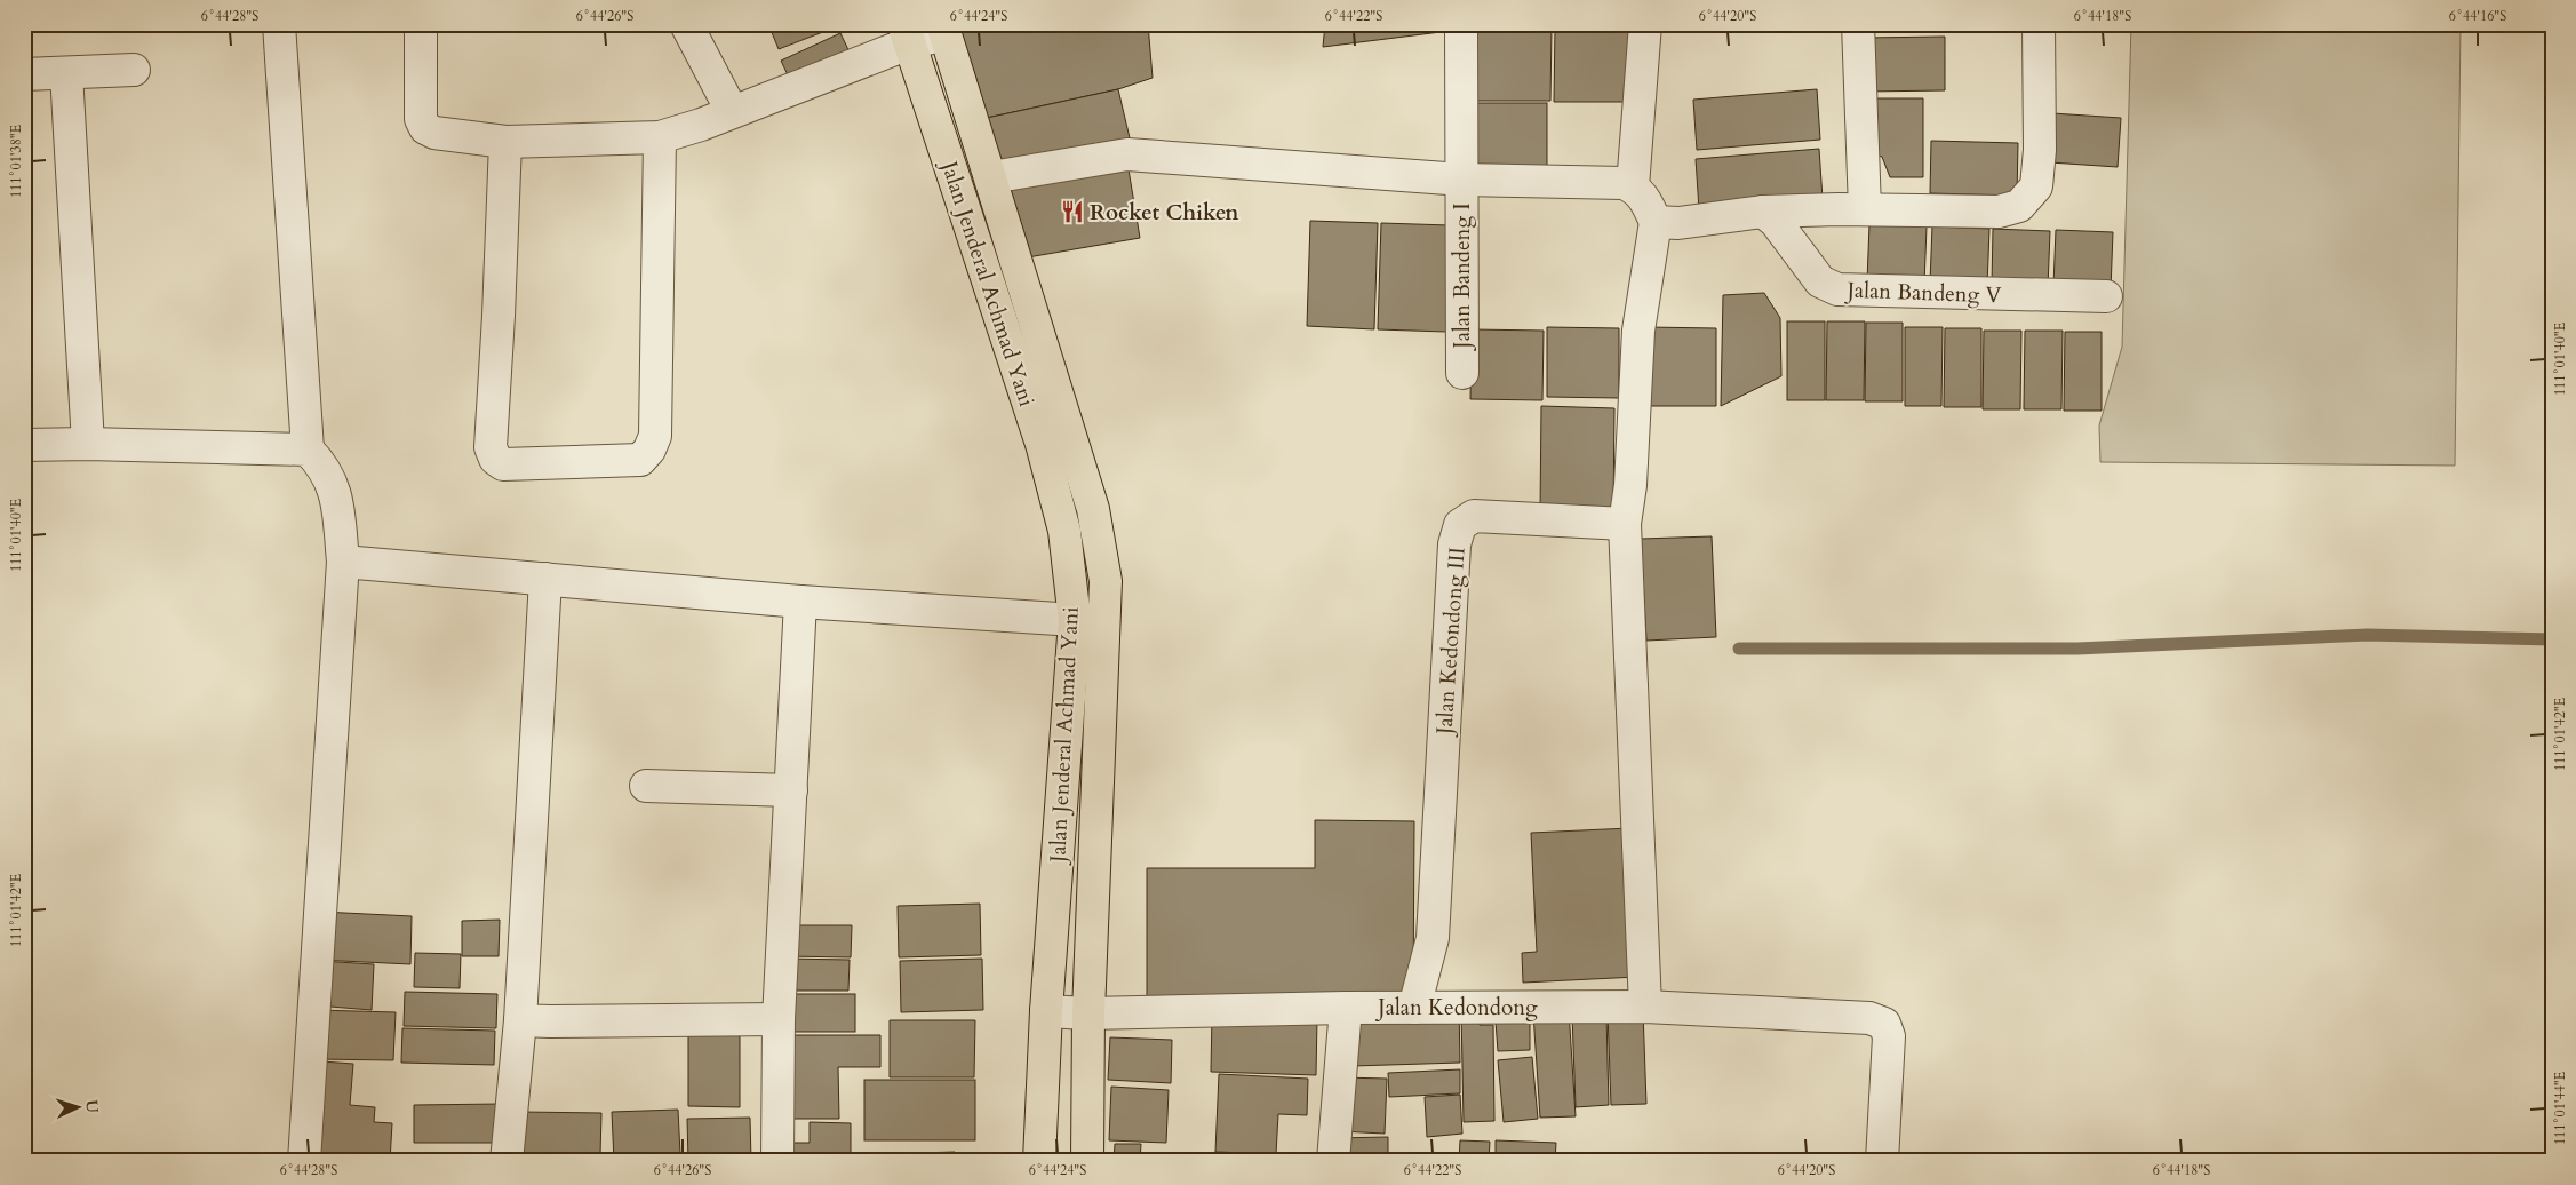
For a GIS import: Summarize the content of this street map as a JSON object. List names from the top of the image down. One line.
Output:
{"streets":{"main road":["Jalan Jenderal Achmad Yani"],"street":["Jalan Bandeng I","Jalan Bandeng V","Jalan Kedondong III","Jalan Kedondong"]},"crossings":[["Jalan Jenderal Achmad Yani","Jalan Kedondong"],["Jalan Kedondong III","Jalan Kedondong"]],"places":{"restaurant":["Rocket Chiken"]},"north":"right","coordinates":["6°44'28\"S","6°44'26\"S","6°44'24\"S","6°44'22\"S","6°44'20\"S","6°44'18\"S","6°44'16\"S","111°01'38\"E","111°01'40\"E","111°01'42\"E","111°01'44\"E"]}
